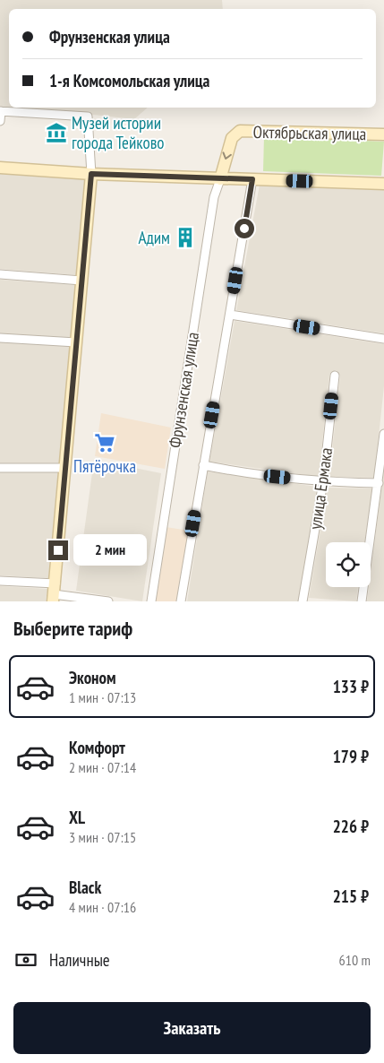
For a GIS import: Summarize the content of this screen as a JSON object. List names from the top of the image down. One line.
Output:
{"streets":{"main road":["Октябрьская улица"],"street":["Фрунзенская улица","улица Ермака"]},"crossings":[["Октябрьская улица","Фрунзенская улица"]],"places":{"museum":["Музей истории города Тейково"],"building":["Адим"],"supermarket":["Пятёрочка"]},"page":{"banner":["Фрунзенская улица","1-я Комсомольская улица"],"bubble":"2 мин","heading":"Выберите тариф","list":[{"name":"Эконом","note":"1 мин · 07:13","value":"133 ₽"},{"name":"Комфорт","note":"2 мин · 07:14","value":"179 ₽"},{"name":"XL","note":"3 мин · 07:15","value":"226 ₽"},{"name":"Black","note":"4 мин · 07:16","value":"215 ₽"}],"pay":["Наличные","610 m"],"buttons":"Заказать"}}
